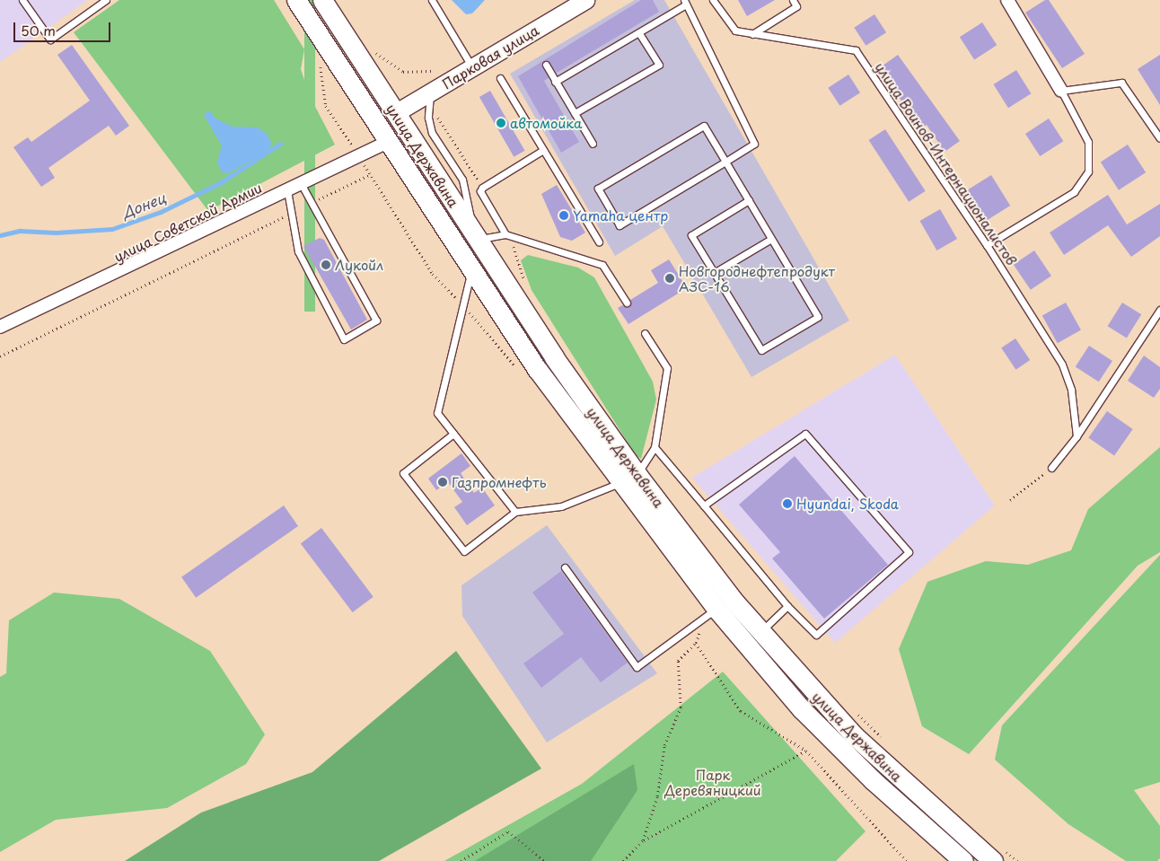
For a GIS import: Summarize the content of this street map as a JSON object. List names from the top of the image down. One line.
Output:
{"streets":{"main road":["улица Державина"],"street":["Парковая улица","улица Советской Армии"],"lane":["улица Воинов-Интернационалистов"]},"crossings":[["Парковая улица","улица Державина"],["улица Державина","улица Советской Армии"]],"water":["Донец"],"parks":["Парк Деревяницкий"],"places":["автомойка","Yamaha центр","Лукойл","Новгороднефтепродукт АЗС-16","Газпромнефть","Hyundai, Skoda"],"scale_bar":"50 m"}
